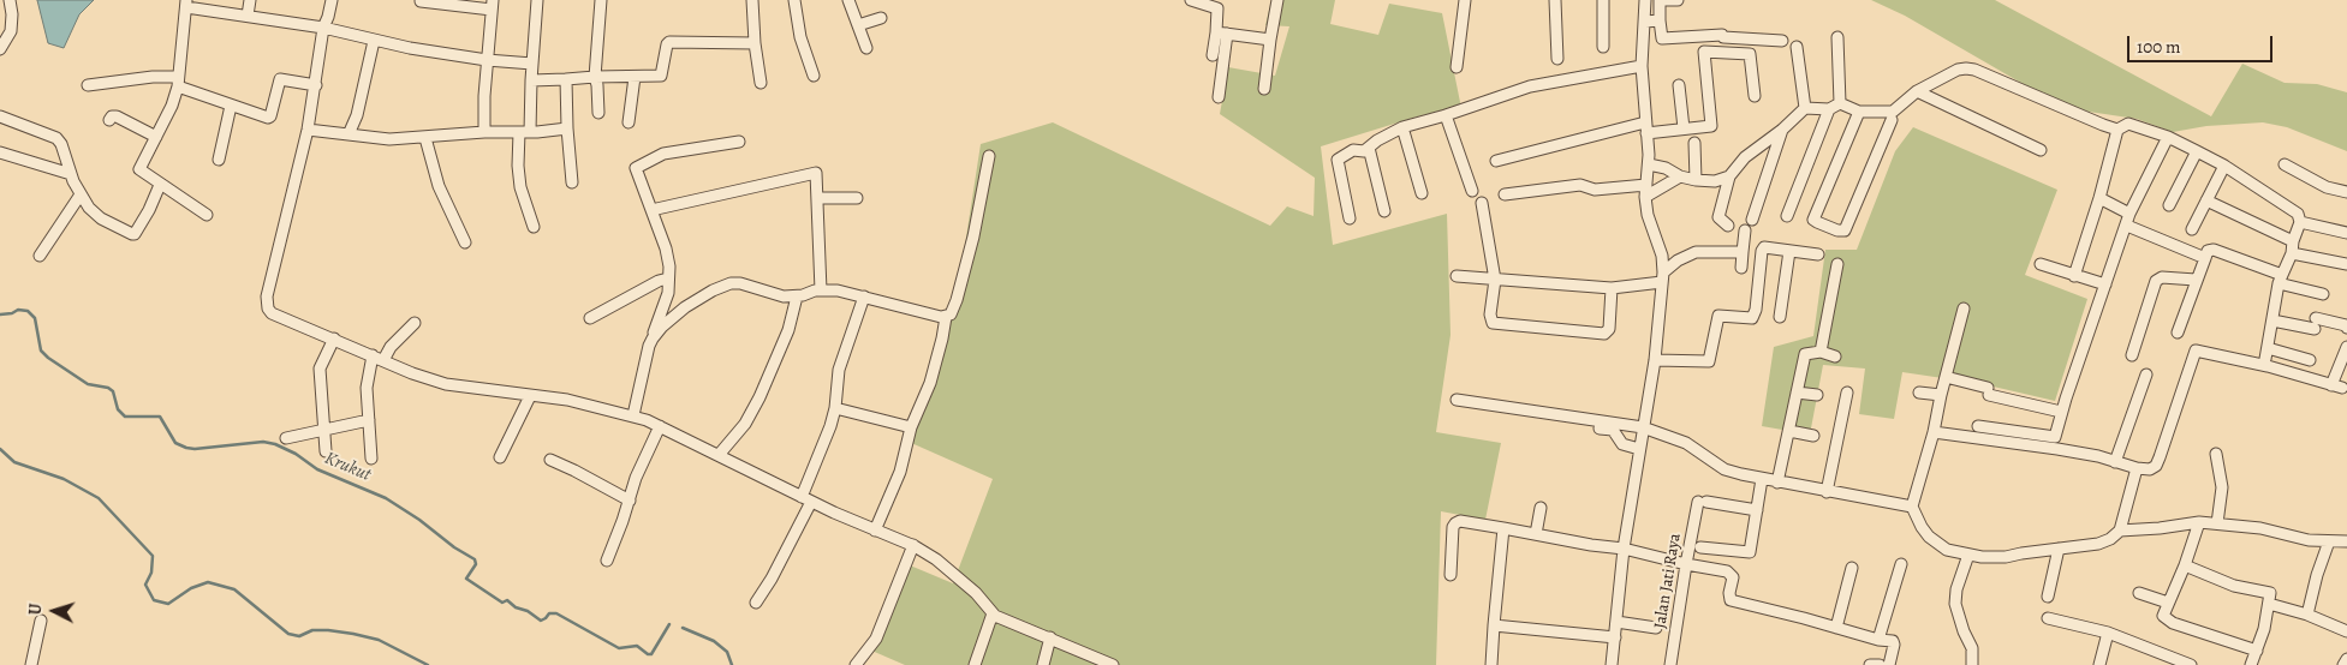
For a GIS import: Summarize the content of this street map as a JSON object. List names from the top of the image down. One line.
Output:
{"streets":{"street":["Jalan Jati Raya"]},"water":["Krukut"],"scale_bar":"100 m","north":"left"}
